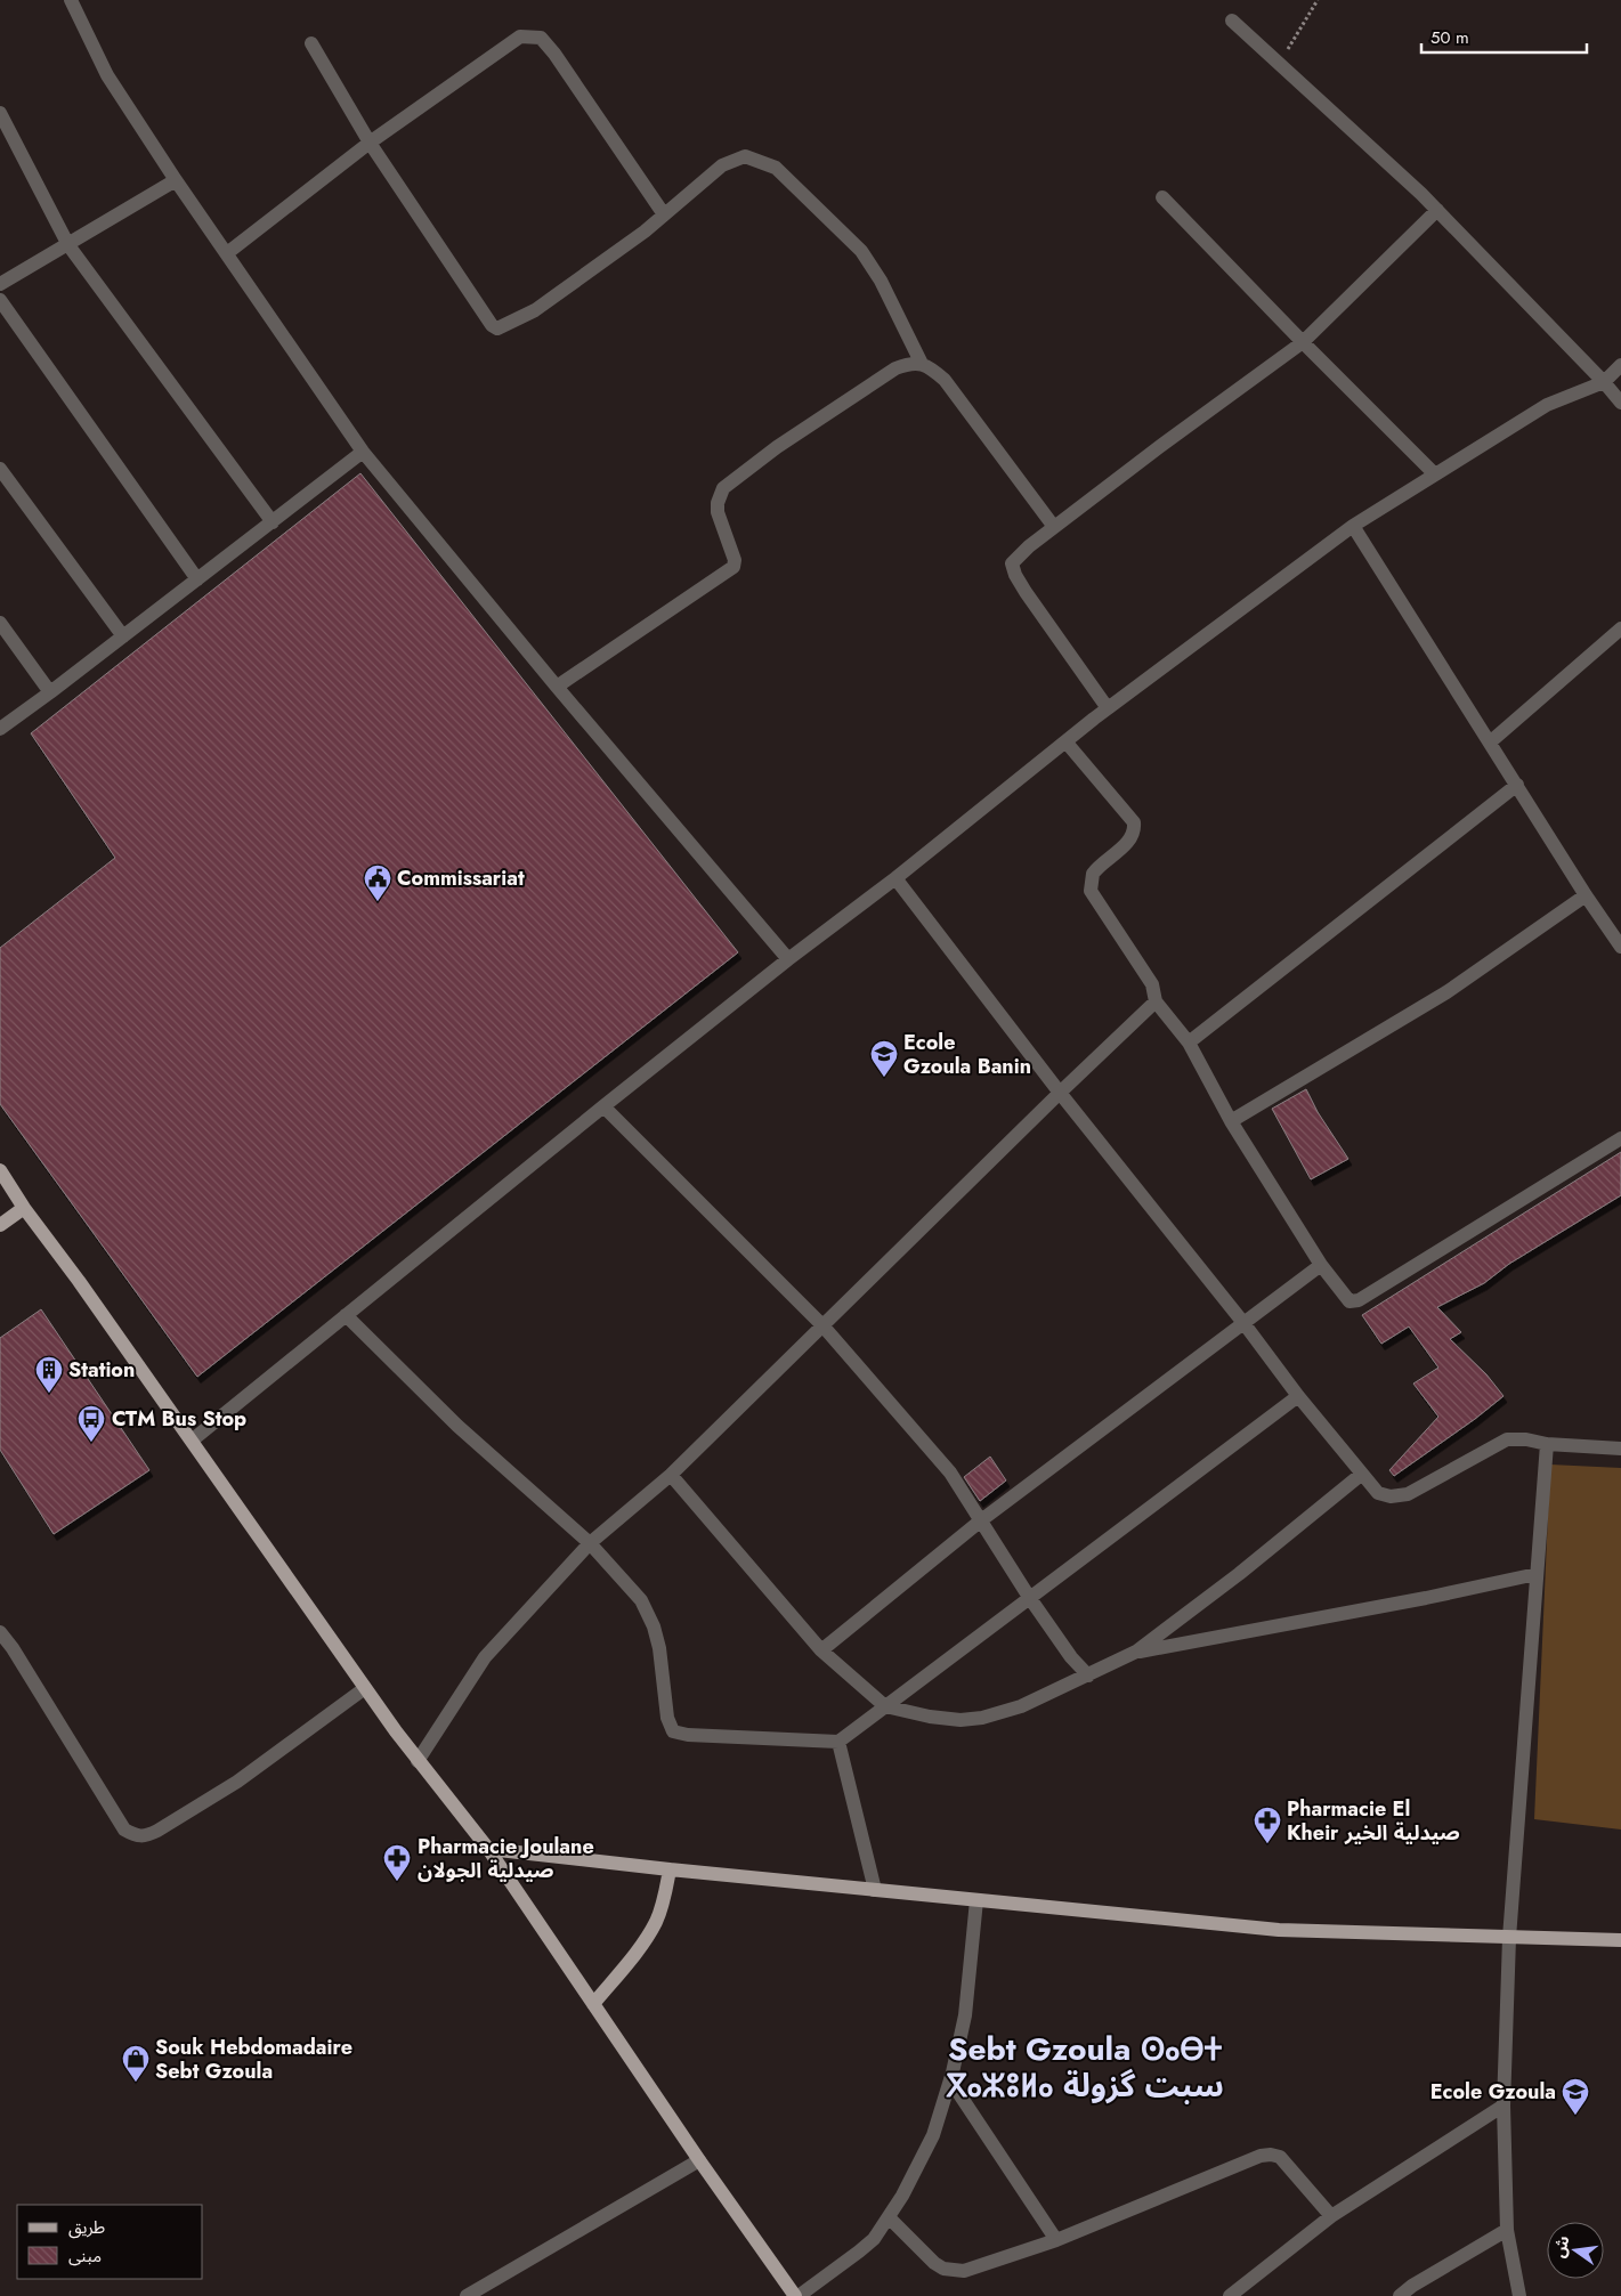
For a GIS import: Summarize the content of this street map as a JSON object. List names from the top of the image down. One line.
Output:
{"districts":["Sebt Gzoula ⵙⴰⴱⵜ ⴳⴰⵣⵓⵍⴰ سبت گزولة"],"places":{"public building":["Commissariat"],"school or university":["Ecole Gzoula Banin","Ecole Gzoula"],"building":["Station"],"bus stop":["CTM Bus Stop"],"pharmacy":["Pharmacie El Kheir صيدلية الخير","Pharmacie Joulane صيدلية الجولان"],"shop":["Souk Hebdomadaire Sebt Gzoula"]},"legend":["طريق","مبنى"],"scale_bar":"50 m","north":"left"}
